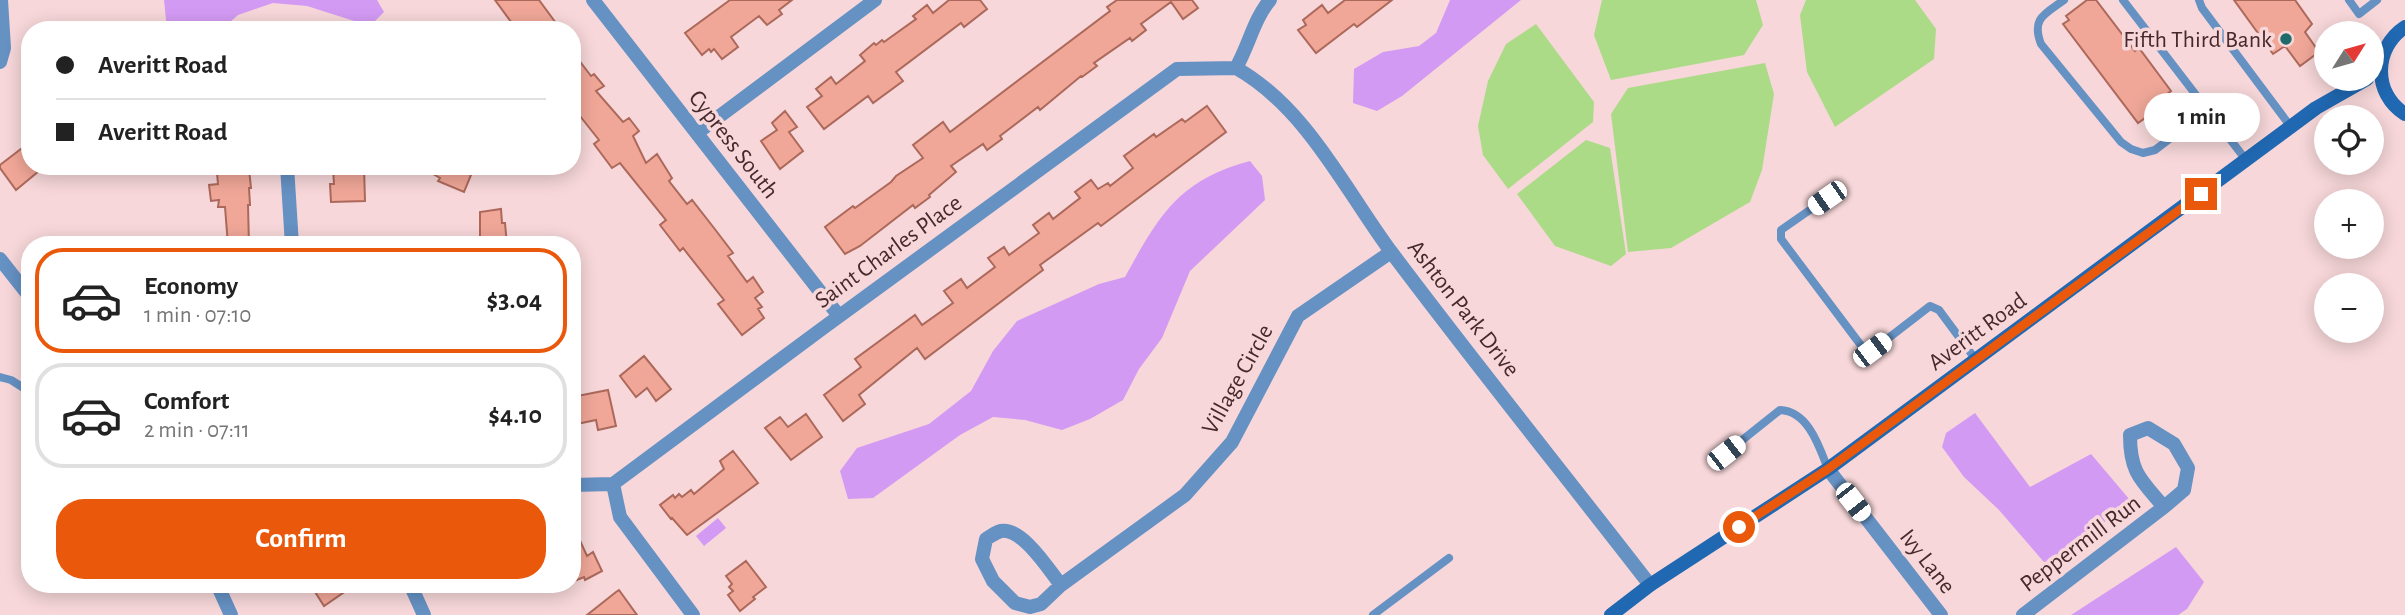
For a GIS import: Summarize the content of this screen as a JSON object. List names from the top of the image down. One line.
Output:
{"streets":{"street":["Cypress South","Saint Charles Place","Ashton Park Drive","Averitt Road","Village Circle","Peppermill Run","Ivy Lane"]},"crossings":[["Cypress South","Saint Charles Place"],["Saint Charles Place","Ashton Park Drive"],["Ashton Park Drive","Averitt Road"],["Ashton Park Drive","Village Circle"],["Averitt Road","Ivy Lane"]],"places":["Fifth Third Bank"],"north":"top right","page":{"map_buttons":["+","−"],"banner":["Averitt Road","Averitt Road"],"bubble":"1 min","list":[{"name":"Economy","note":"1 min · 07:10","value":"$3.04"},{"name":"Comfort","note":"2 min · 07:11","value":"$4.10"}],"buttons":"Confirm"}}
